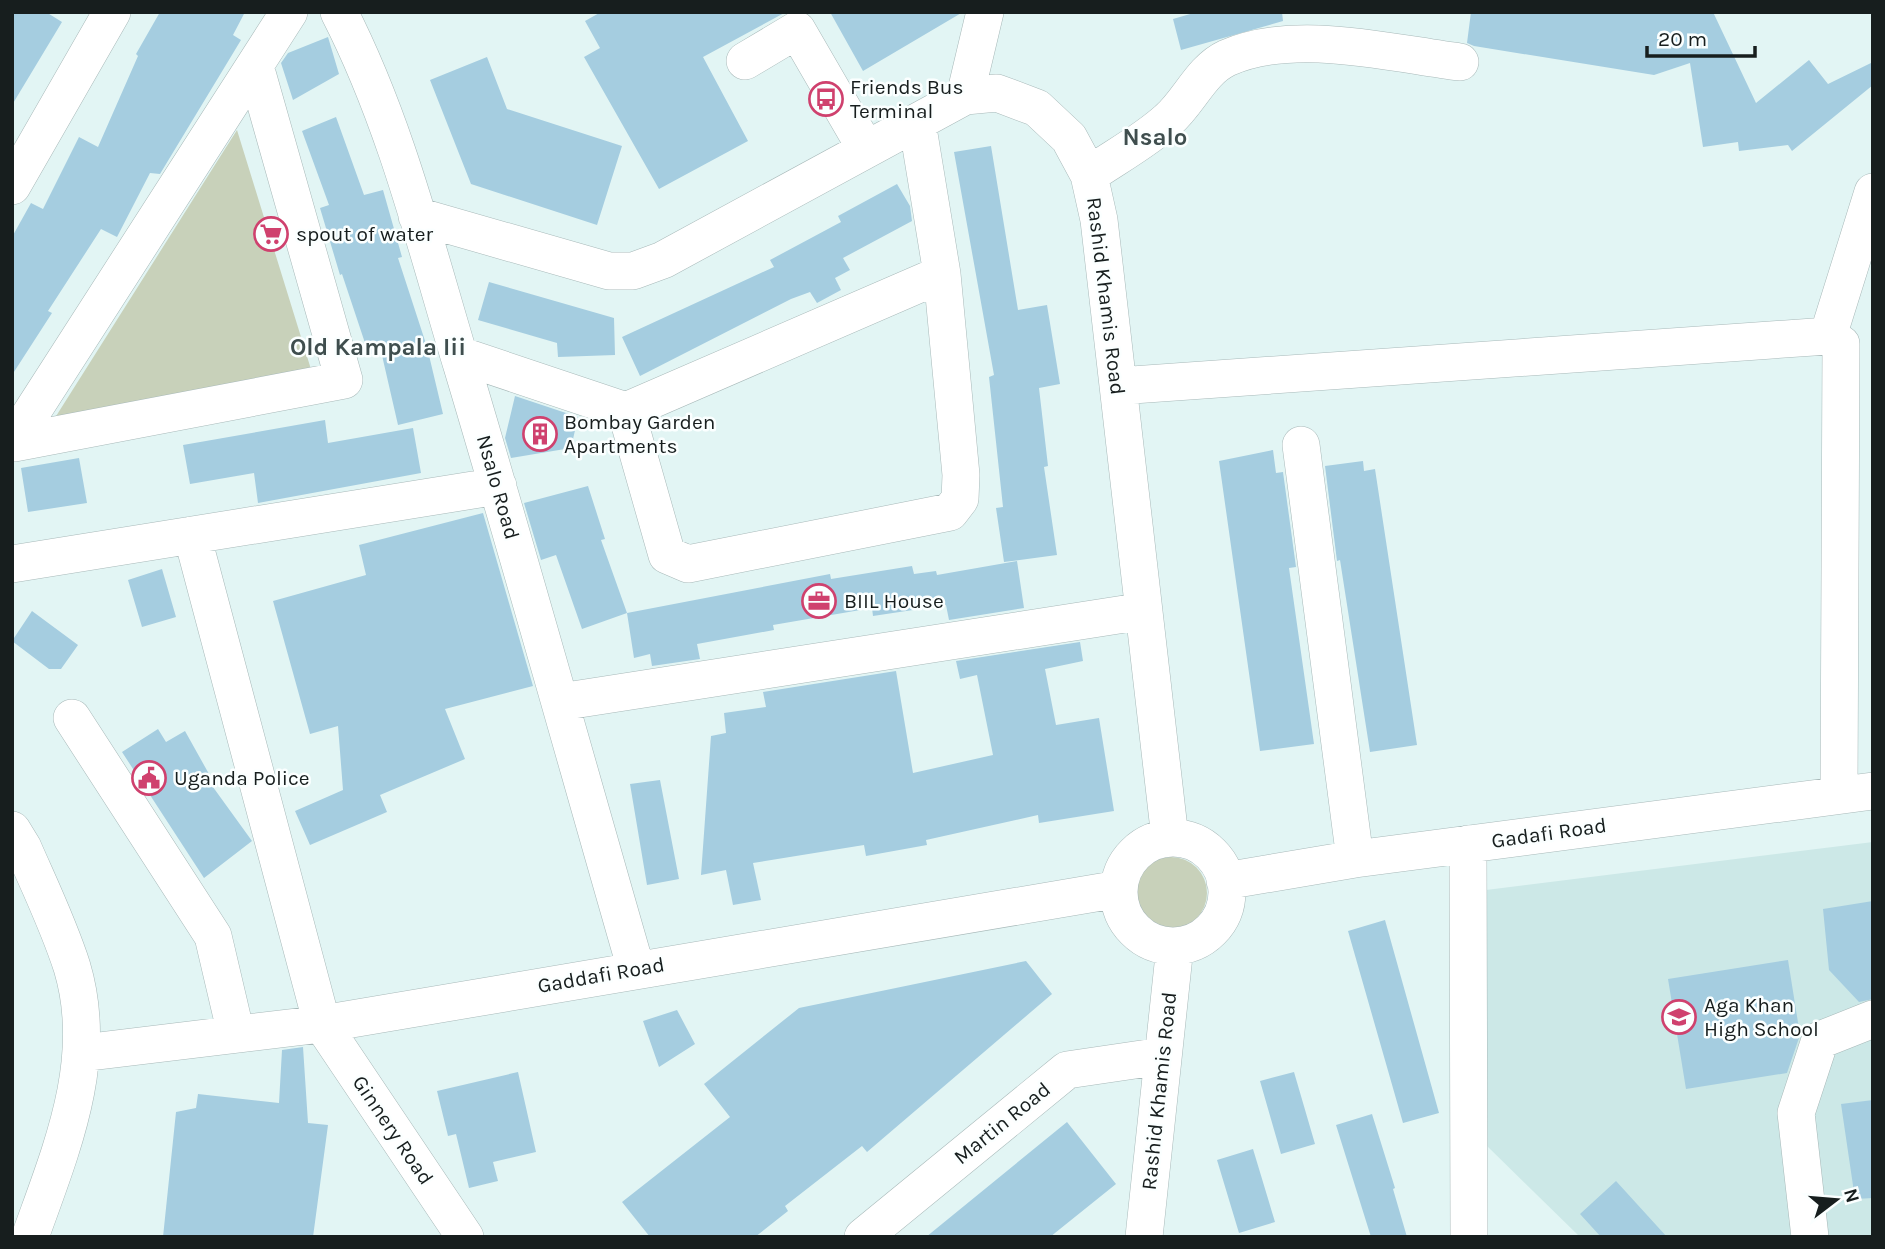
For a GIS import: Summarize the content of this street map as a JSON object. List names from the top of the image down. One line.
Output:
{"streets":{"street":["Rashid Khamis Road","Nsalo Road","Gadafi Road","Gaddafi Road","Martin Road","Ginnery Road"]},"crossings":[["Rashid Khamis Road","Nsalo Road"],["Rashid Khamis Road","Gadafi Road"],["Rashid Khamis Road","Gaddafi Road"],["Rashid Khamis Road","Martin Road"],["Nsalo Road","Gaddafi Road"],["Gadafi Road","Gaddafi Road"],["Gaddafi Road","Ginnery Road"]],"districts":["Nsalo","Old Kampala Iii"],"places":{"bus stop":["Friends Bus Terminal"],"supermarket":["spout of water"],"building":["Bombay Garden Apartments"],"office":["BIIL House"],"public building":["Uganda Police"],"school or university":["Aga Khan High School"]},"scale_bar":"20 m","north":"right"}
